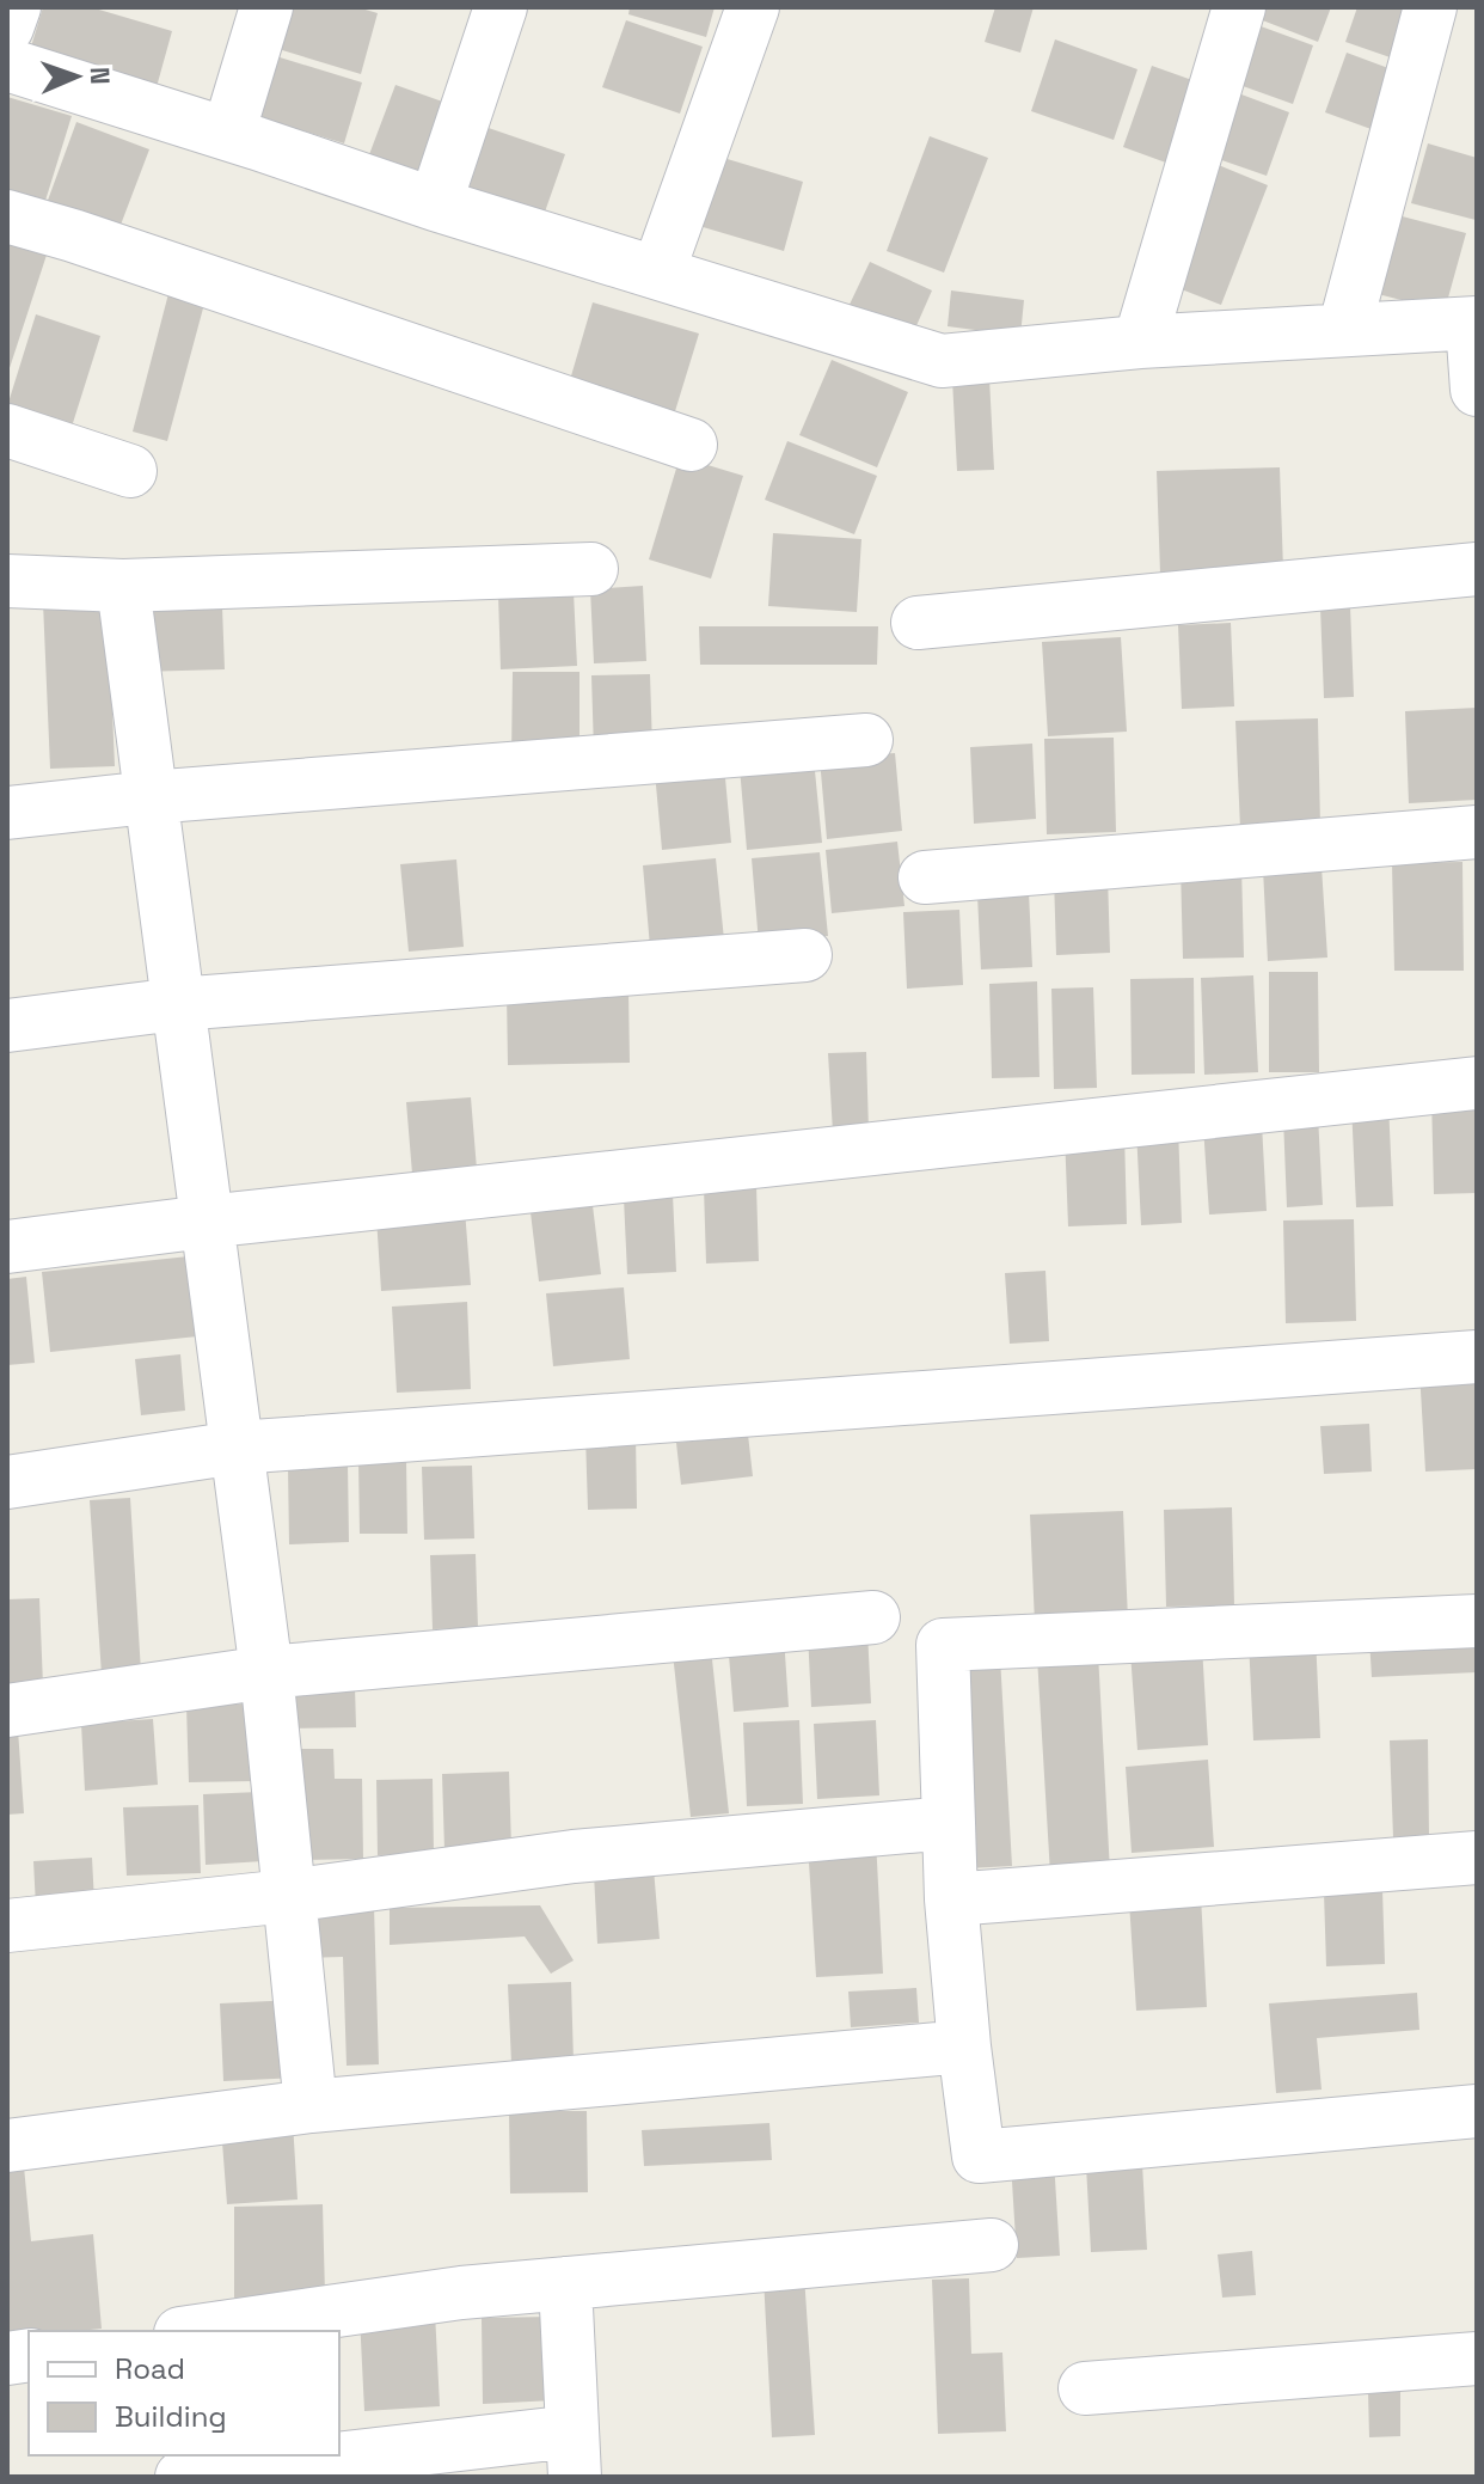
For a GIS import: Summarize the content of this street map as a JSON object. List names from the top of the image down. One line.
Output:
{"legend":["Road","Building"],"north":"right"}
